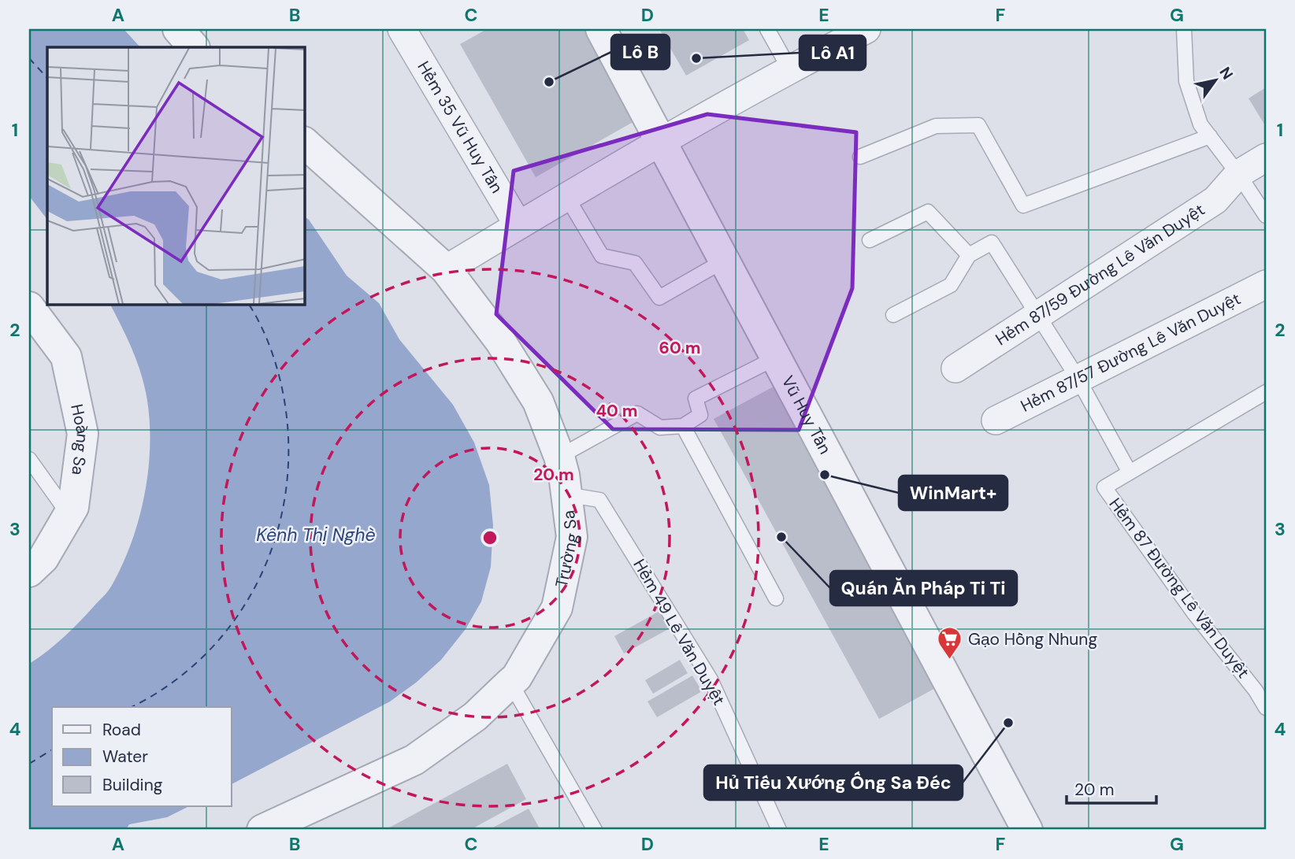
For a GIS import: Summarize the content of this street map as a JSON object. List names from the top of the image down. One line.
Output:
{"streets":{"street":["Hẻm 35 Vũ Huy Tấn","Hẻm 87/59 Đường Lê Văn Duyệt","Hẻm 87/57 Đường Lê Văn Duyệt","Vũ Huy Tấn","Hoàng Sa","Trường Sa"],"lane":["Hẻm 87 Đường Lê Văn Duyệt","Hẻm 49 Lê Văn Duyệt"]},"crossings":[["Trường Sa","Hẻm 49 Lê Văn Duyệt"]],"water":["Kênh Thị Nghè"],"places":{"other":["Lô A1","Lô B","WinMart+","Quán Ăn Pháp Ti Ti","Hủ Tiếu Xướng Ống Sa Đéc"],"supermarket":["Gạo Hồng Nhung"]},"legend":["Road","Water","Building"],"scale_bar":"20 m","north":"top right","grid":{"columns":["A","B","C","D","E","F","G"],"rows":["1","2","3","4"]},"rings":["60 m","40 m","20 m"]}
